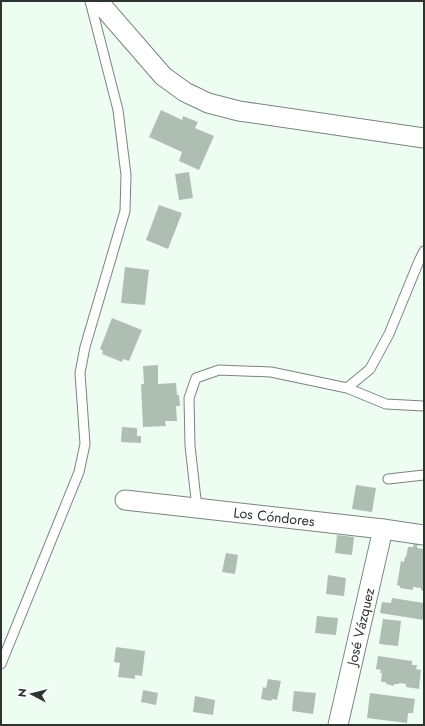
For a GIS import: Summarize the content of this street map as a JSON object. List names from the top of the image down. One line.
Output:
{"streets":{"street":["Los Cóndores","José Vázquez"]},"crossings":[["Los Cóndores","José Vázquez"]],"north":"left"}
